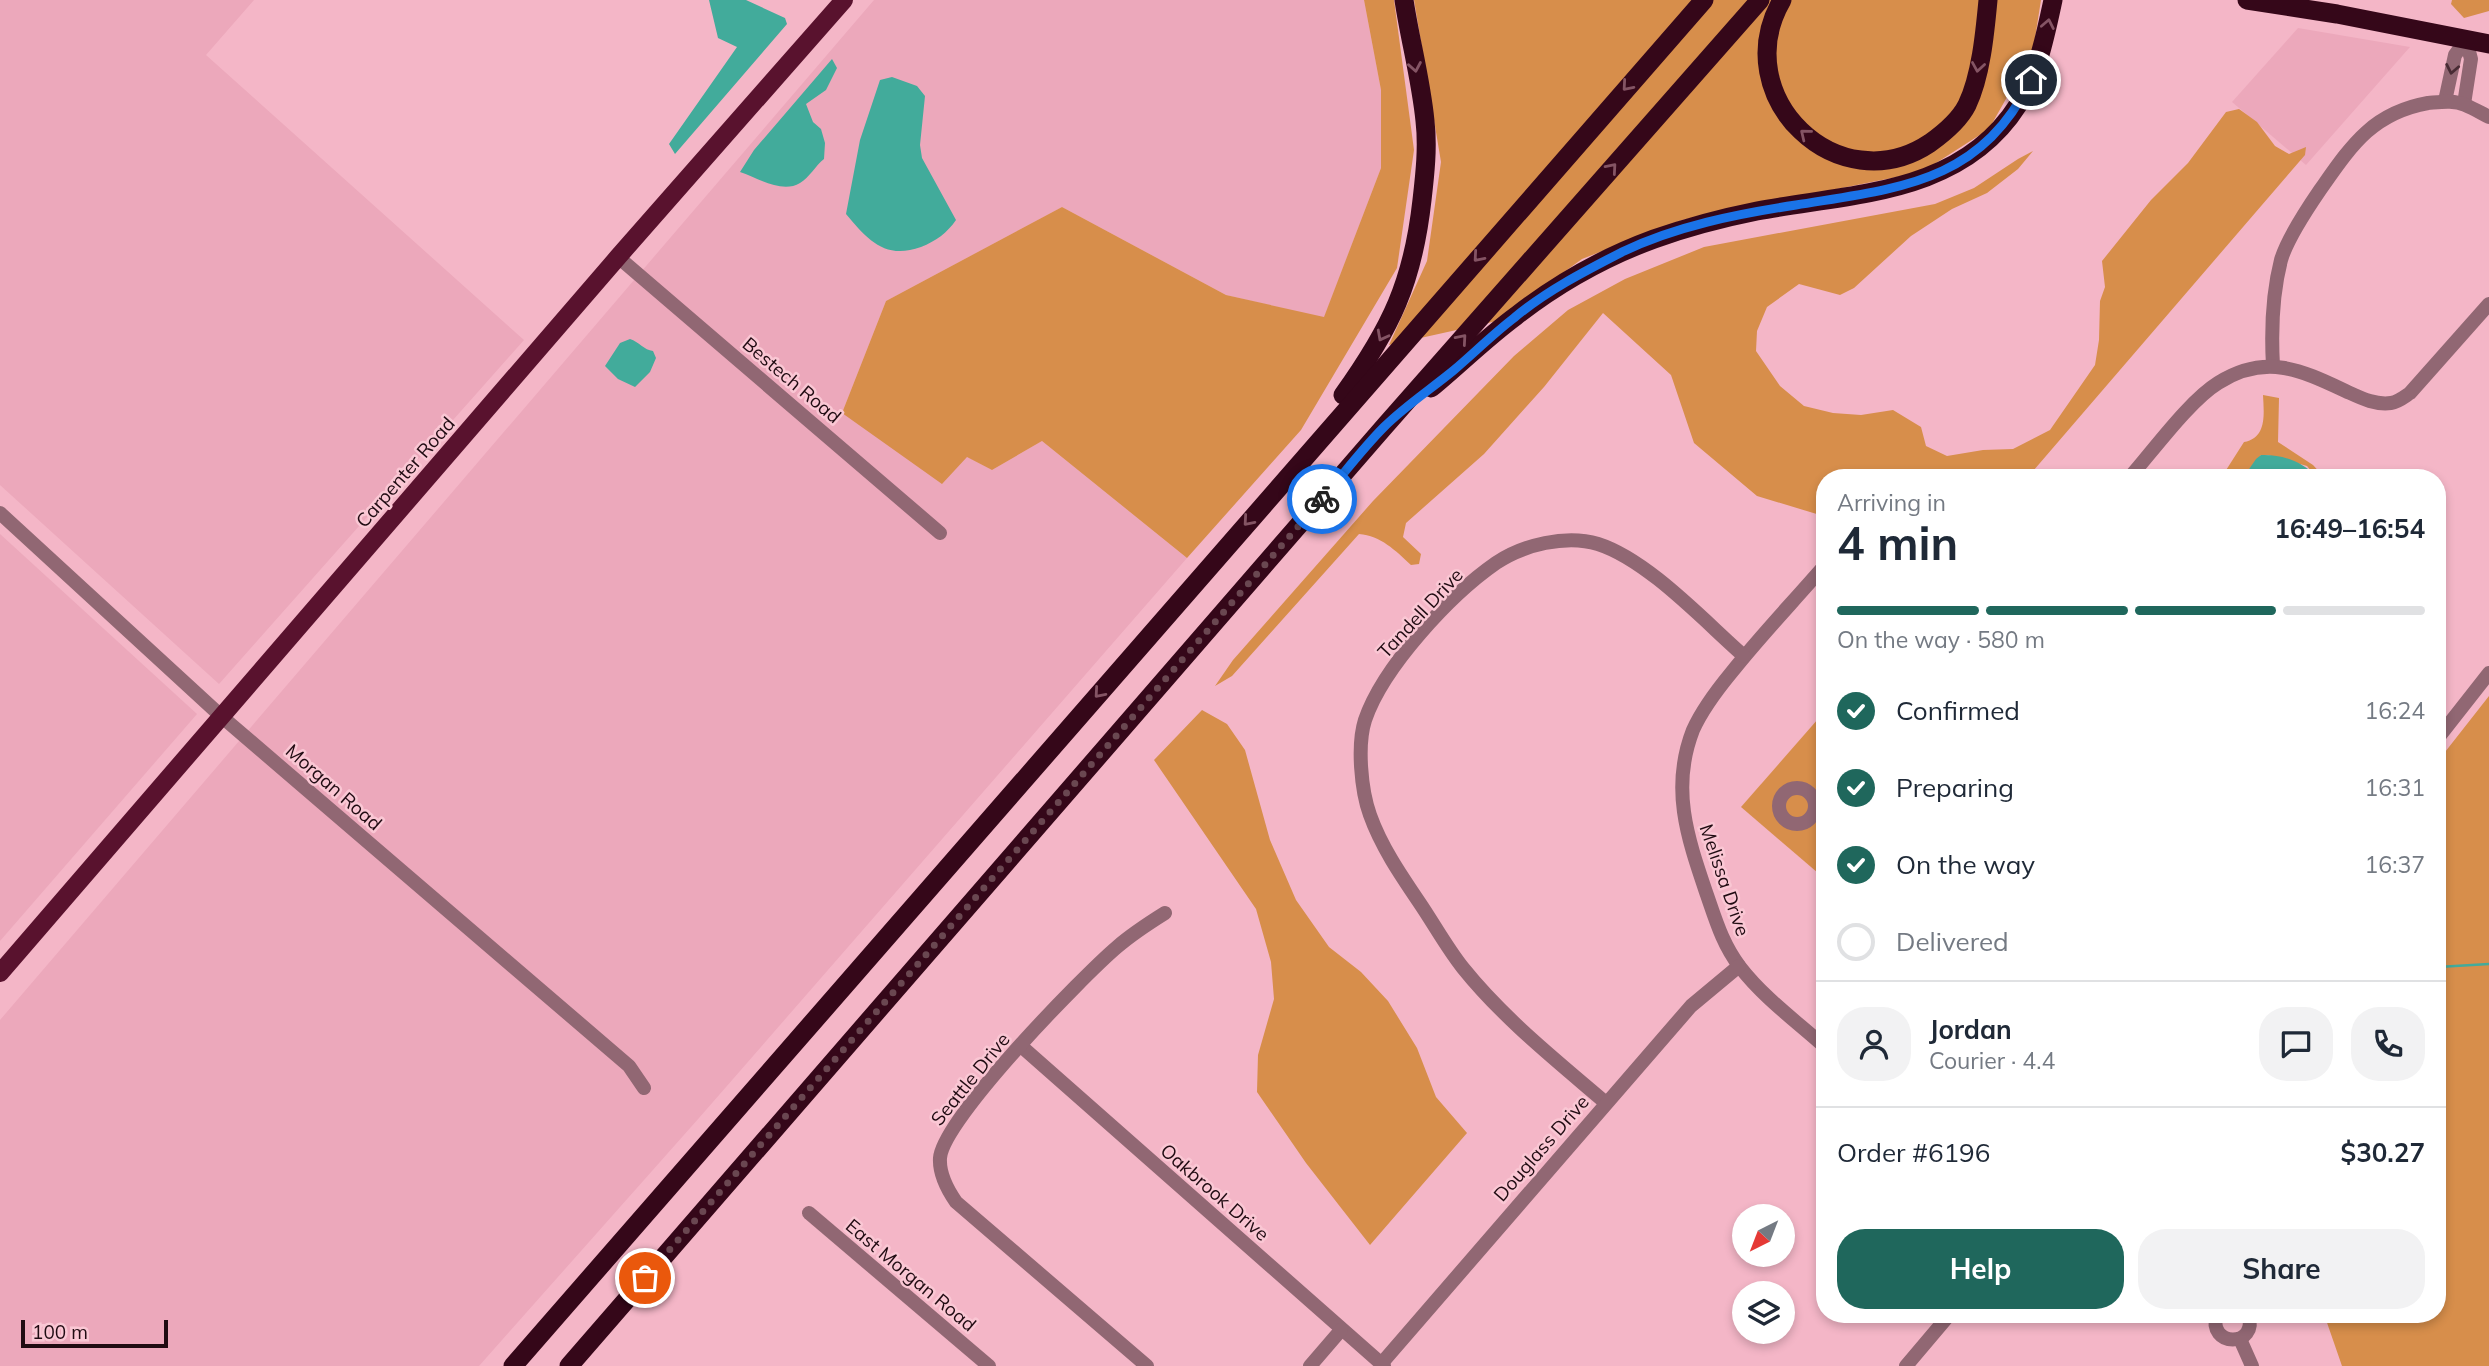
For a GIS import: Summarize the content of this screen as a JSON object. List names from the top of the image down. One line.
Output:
{"streets":{"main road":["Carpenter Road"],"street":["Bestech Road","Tandell Drive","Morgan Road","Melissa Drive","Seattle Drive","Douglass Drive","Oakbrook Drive","East Morgan Road"]},"crossings":[["Bestech Road","Carpenter Road"],["Carpenter Road","Morgan Road"],["Tandell Drive","Melissa Drive"],["Tandell Drive","Douglass Drive"],["Melissa Drive","Douglass Drive"],["Seattle Drive","Oakbrook Drive"],["Douglass Drive","Oakbrook Drive"]],"scale_bar":"100 m","north":"bottom left","page":{"heading":["4 min","Arriving in","16:49–16:54"],"panel":["Jordan","Courier · 4.4","Order #6196","$30.27"],"bar":"On the way · 580 m","list":[["Confirmed","16:24"],["Preparing","16:31"],["On the way","16:37"],"Delivered"],"buttons":["Help","Share"],"scale":"100 m"}}
